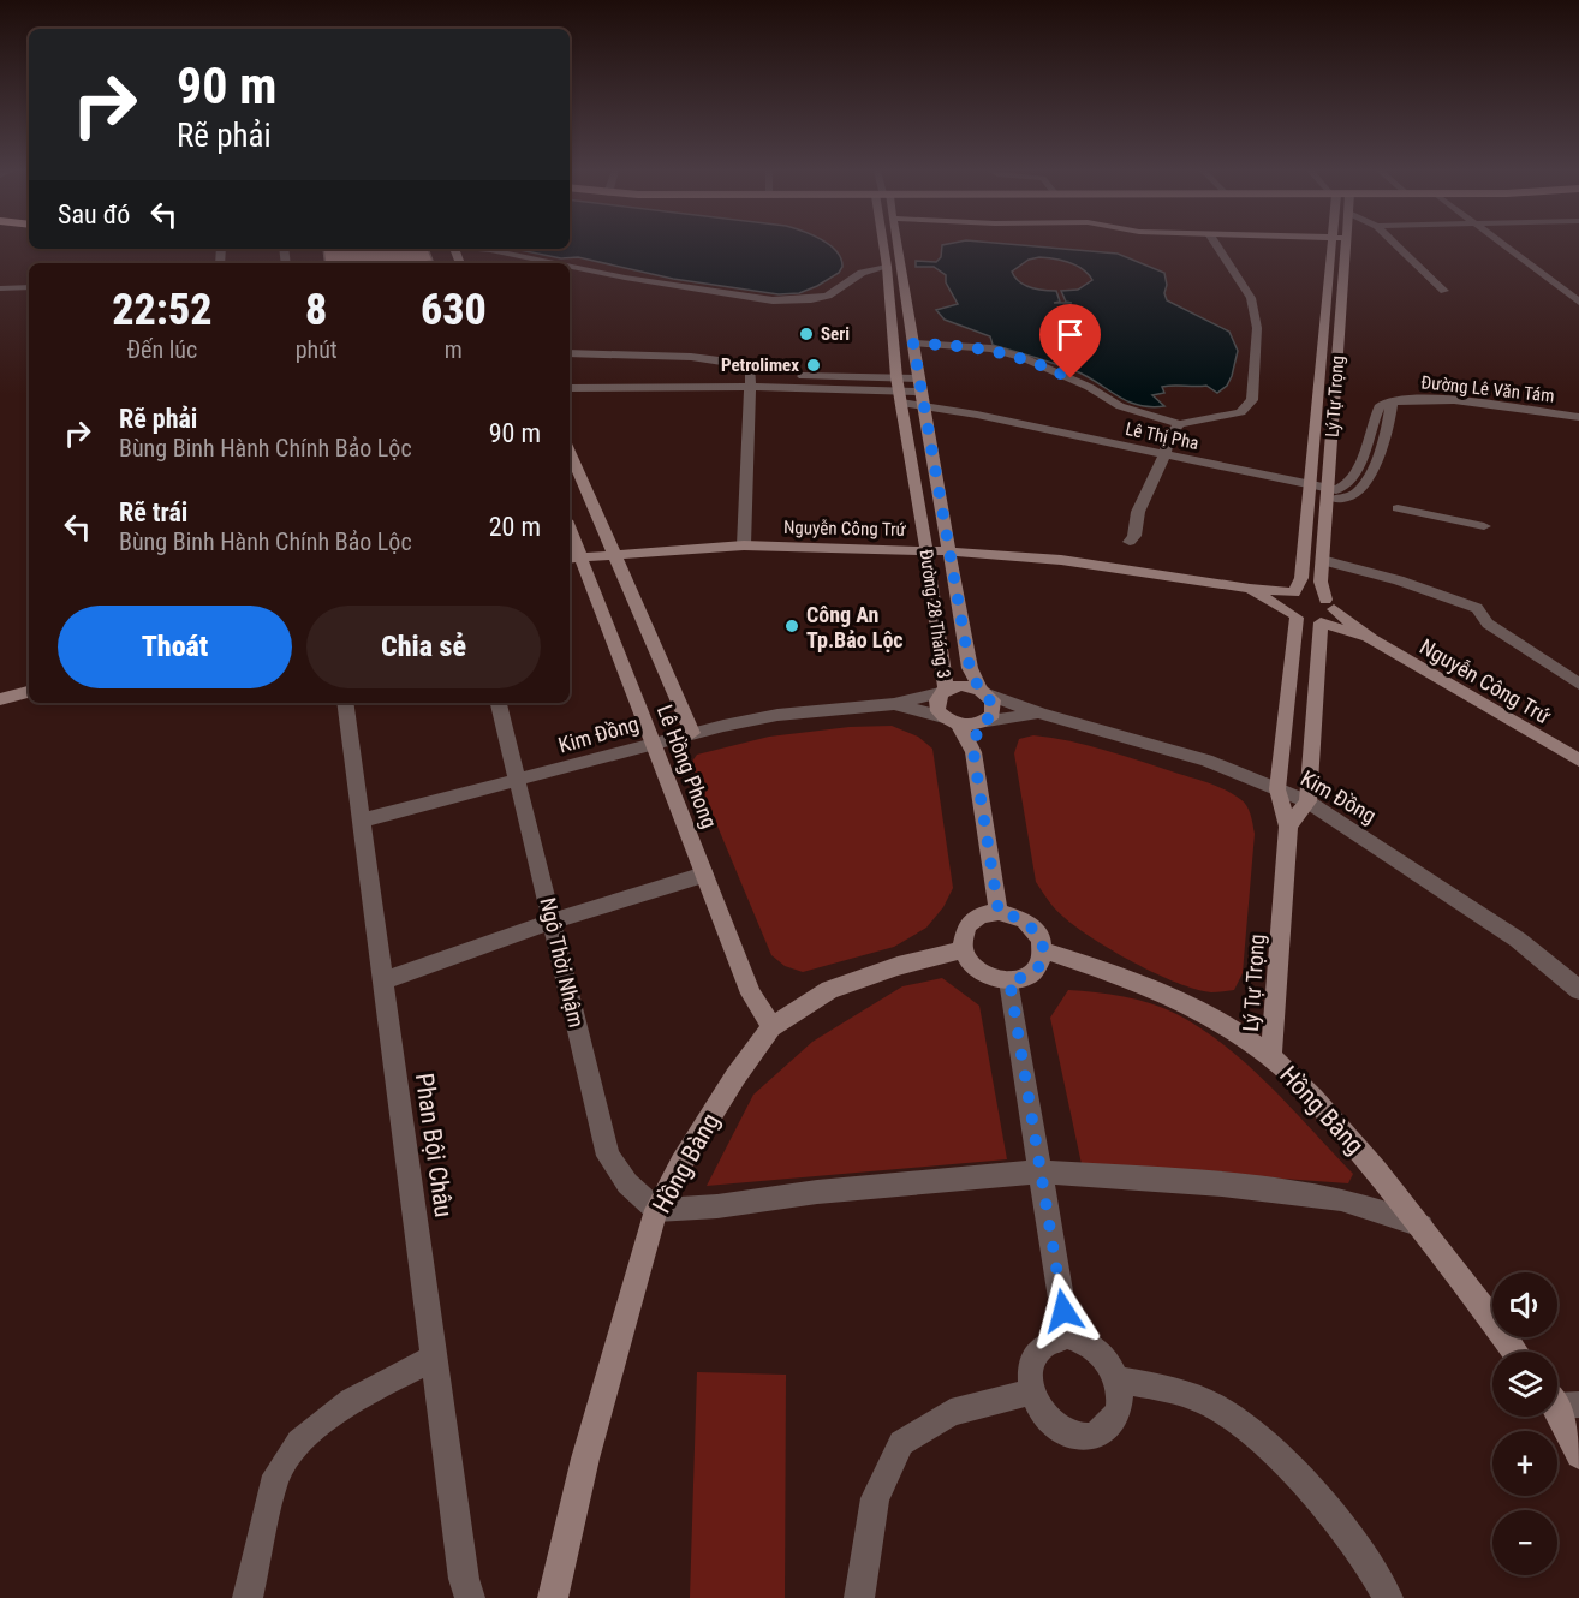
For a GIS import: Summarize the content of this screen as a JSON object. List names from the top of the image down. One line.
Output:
{"streets":{"street":["Đường Lê Văn Tám","Lý Tự Trọng","Lê Thị Pha","Nguyễn Công Trứ","Đường 28 Tháng 3","Kim Đồng","Lê Hồng Phong","Ngô Thời Nhậm","Hồng Bàng","Phan Bội Châu"]},"crossings":[["Đường Lê Văn Tám","Lý Tự Trọng"],["Lý Tự Trọng","Nguyễn Công Trứ"],["Lý Tự Trọng","Kim Đồng"],["Lý Tự Trọng","Hồng Bàng"],["Lê Thị Pha","Đường 28 Tháng 3"],["Nguyễn Công Trứ","Đường 28 Tháng 3"],["Nguyễn Công Trứ","Lê Hồng Phong"],["Đường 28 Tháng 3","Kim Đồng"],["Kim Đồng","Lê Hồng Phong"],["Kim Đồng","Ngô Thời Nhậm"],["Kim Đồng","Phan Bội Châu"],["Lê Hồng Phong","Hồng Bàng"],["Ngô Thời Nhậm","Hồng Bàng"]],"places":["Seri","Petrolimex","Công An Tp.Bảo Lộc"],"page":{"turn":["90 m","Rẽ phải"],"then":"Sau đó","eta":["22:52","Đến lúc","8","phút","630","m"],"list":[{"name":"Rẽ phải","note":"Bùng Binh Hành Chính Bảo Lộc","value":"90 m"},{"name":"Rẽ trái","note":"Bùng Binh Hành Chính Bảo Lộc","value":"20 m"}],"buttons":["Thoát","Chia sẻ"],"map_buttons":["+","−"]}}
